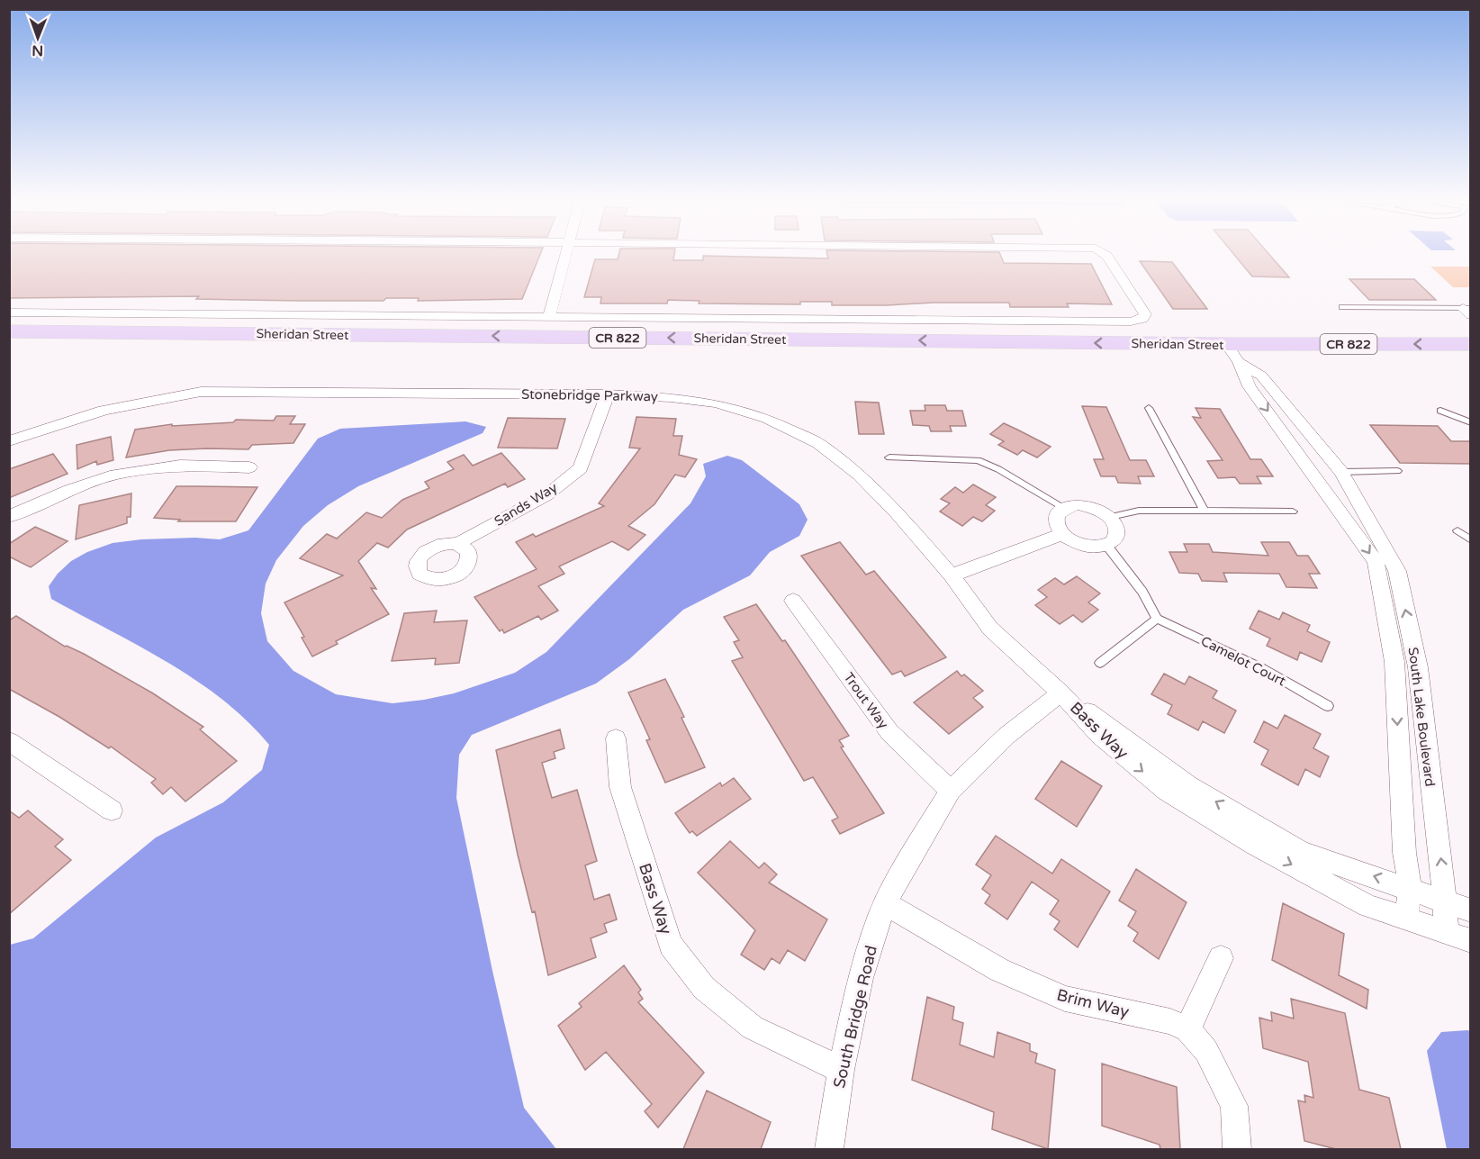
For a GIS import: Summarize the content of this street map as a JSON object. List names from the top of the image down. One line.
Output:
{"streets":{"main road":["Sheridan Street","CR 822"],"street":["Stonebridge Parkway","Sands Way","Trout Way","South Lake Boulevard","Bass Way","Brim Way","South Bridge Road"],"lane":["Camelot Court"]},"crossings":[["Sheridan Street","South Lake Boulevard"],["Stonebridge Parkway","Sands Way"],["Stonebridge Parkway","Bass Way"],["Stonebridge Parkway","South Bridge Road"],["Trout Way","South Bridge Road"],["South Lake Boulevard","Bass Way"],["Bass Way","South Bridge Road"],["Brim Way","South Bridge Road"]],"north":"bottom"}
